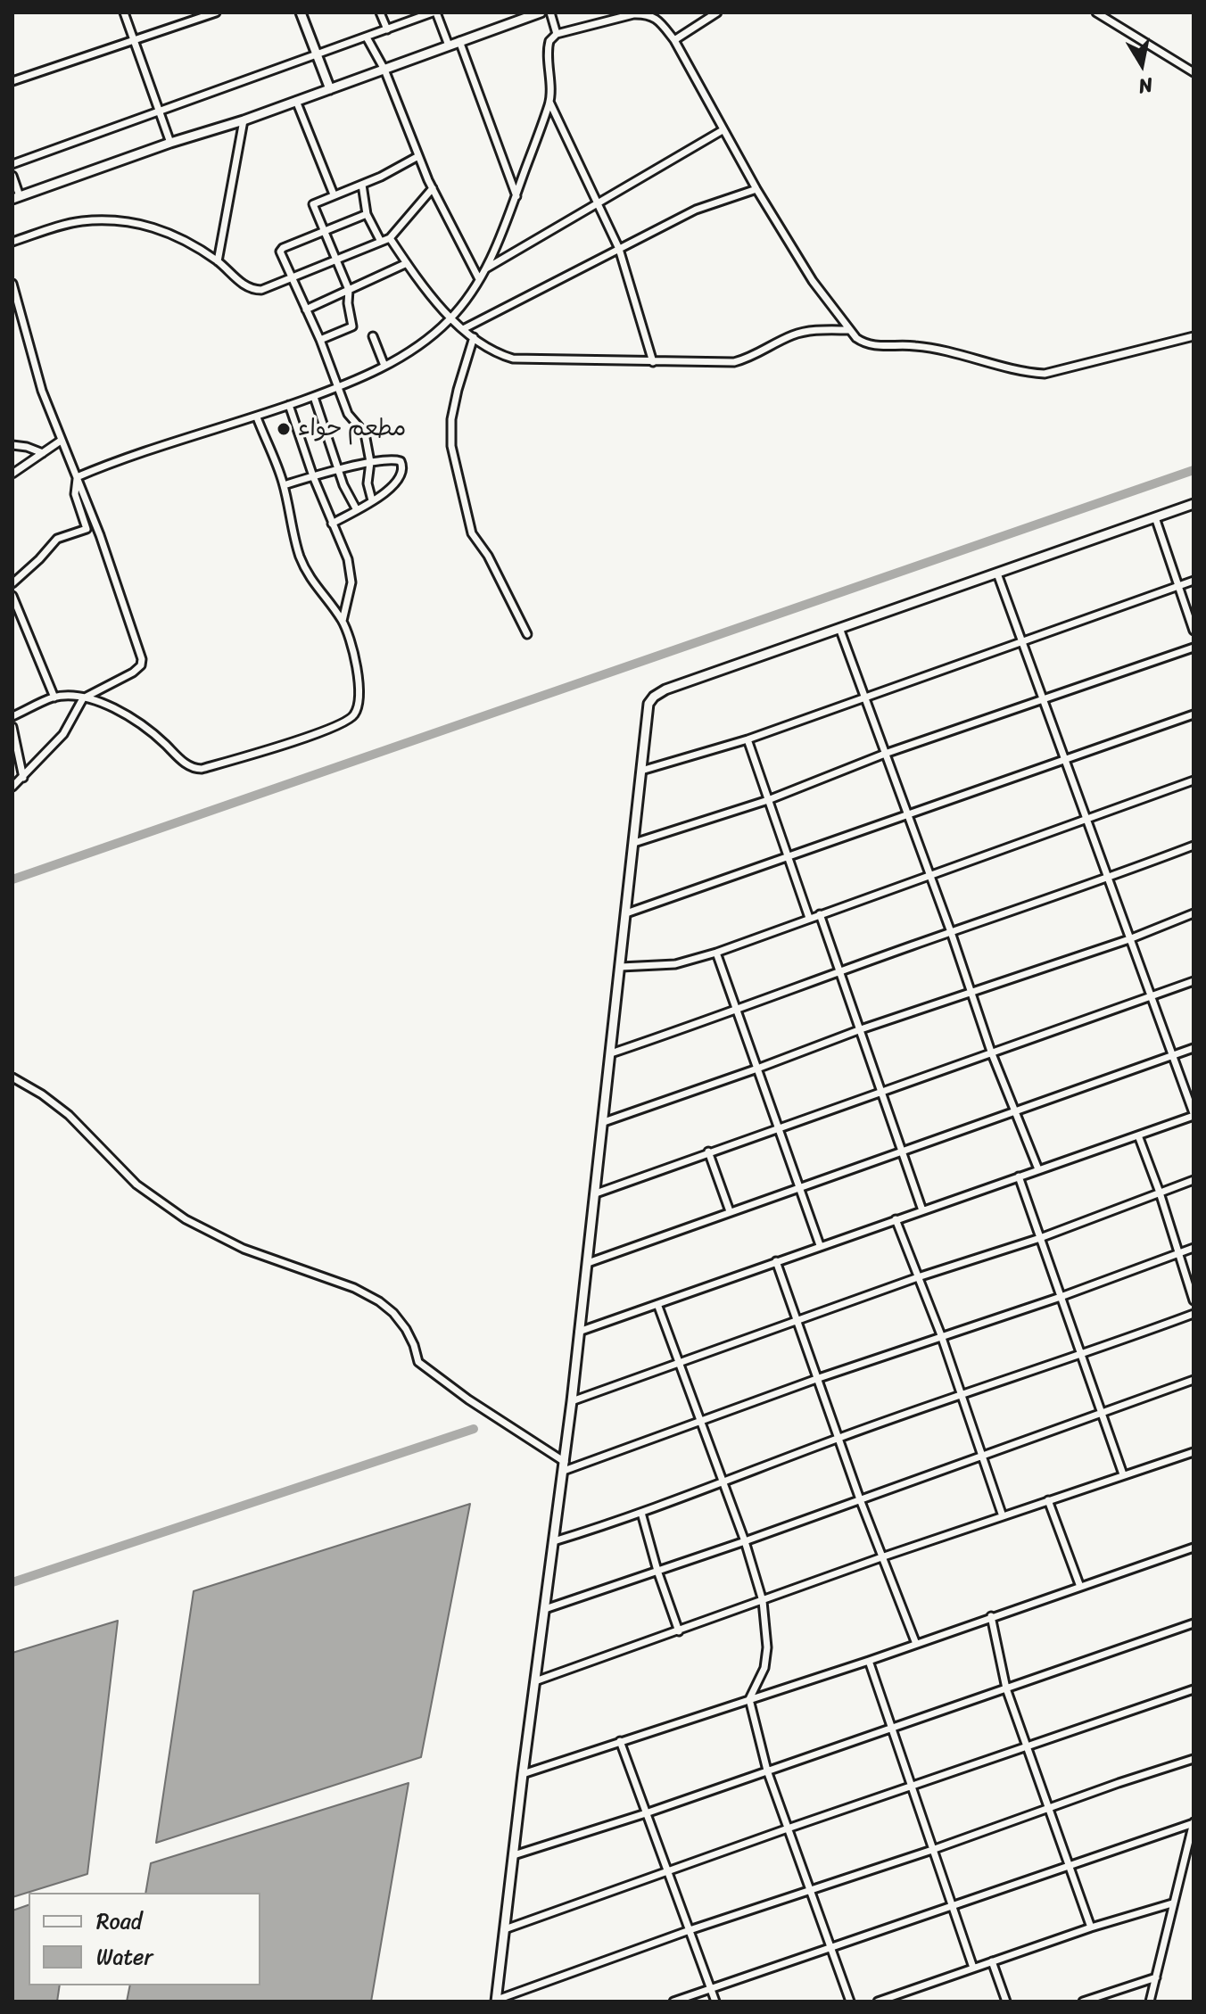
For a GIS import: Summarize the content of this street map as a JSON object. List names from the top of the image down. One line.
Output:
{"places":["مطعم حواء"],"legend":["Road","Water"],"north":"bottom"}
